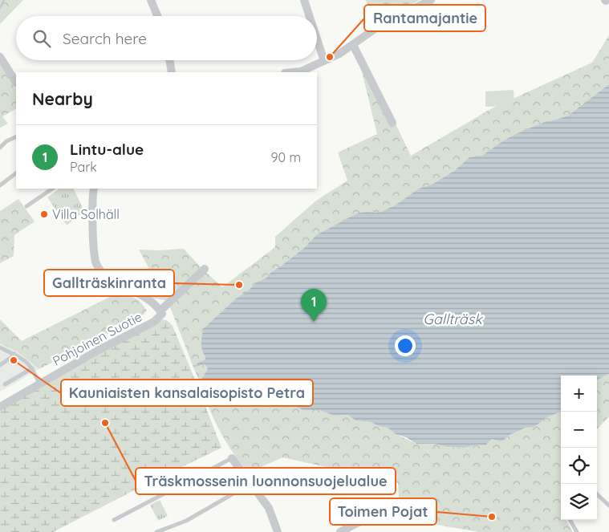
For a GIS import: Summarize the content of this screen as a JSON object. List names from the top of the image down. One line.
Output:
{"streets":{"street":["Pohjoinen Suotie"]},"water":["Gallträsk"],"places":["Rantamajantie","Villa Solhäll","Gallträskinranta","Kauniaisten kansalaisopisto Petra","Träskmossenin luonnonsuojelualue","Toimen Pojat"],"page":{"search":"Search here","heading":"Nearby","list":[{"mark":"1","name":"Lintu-alue","note":"Park","value":"90 m"}],"pins":"1","map_buttons":["+","−"]}}
